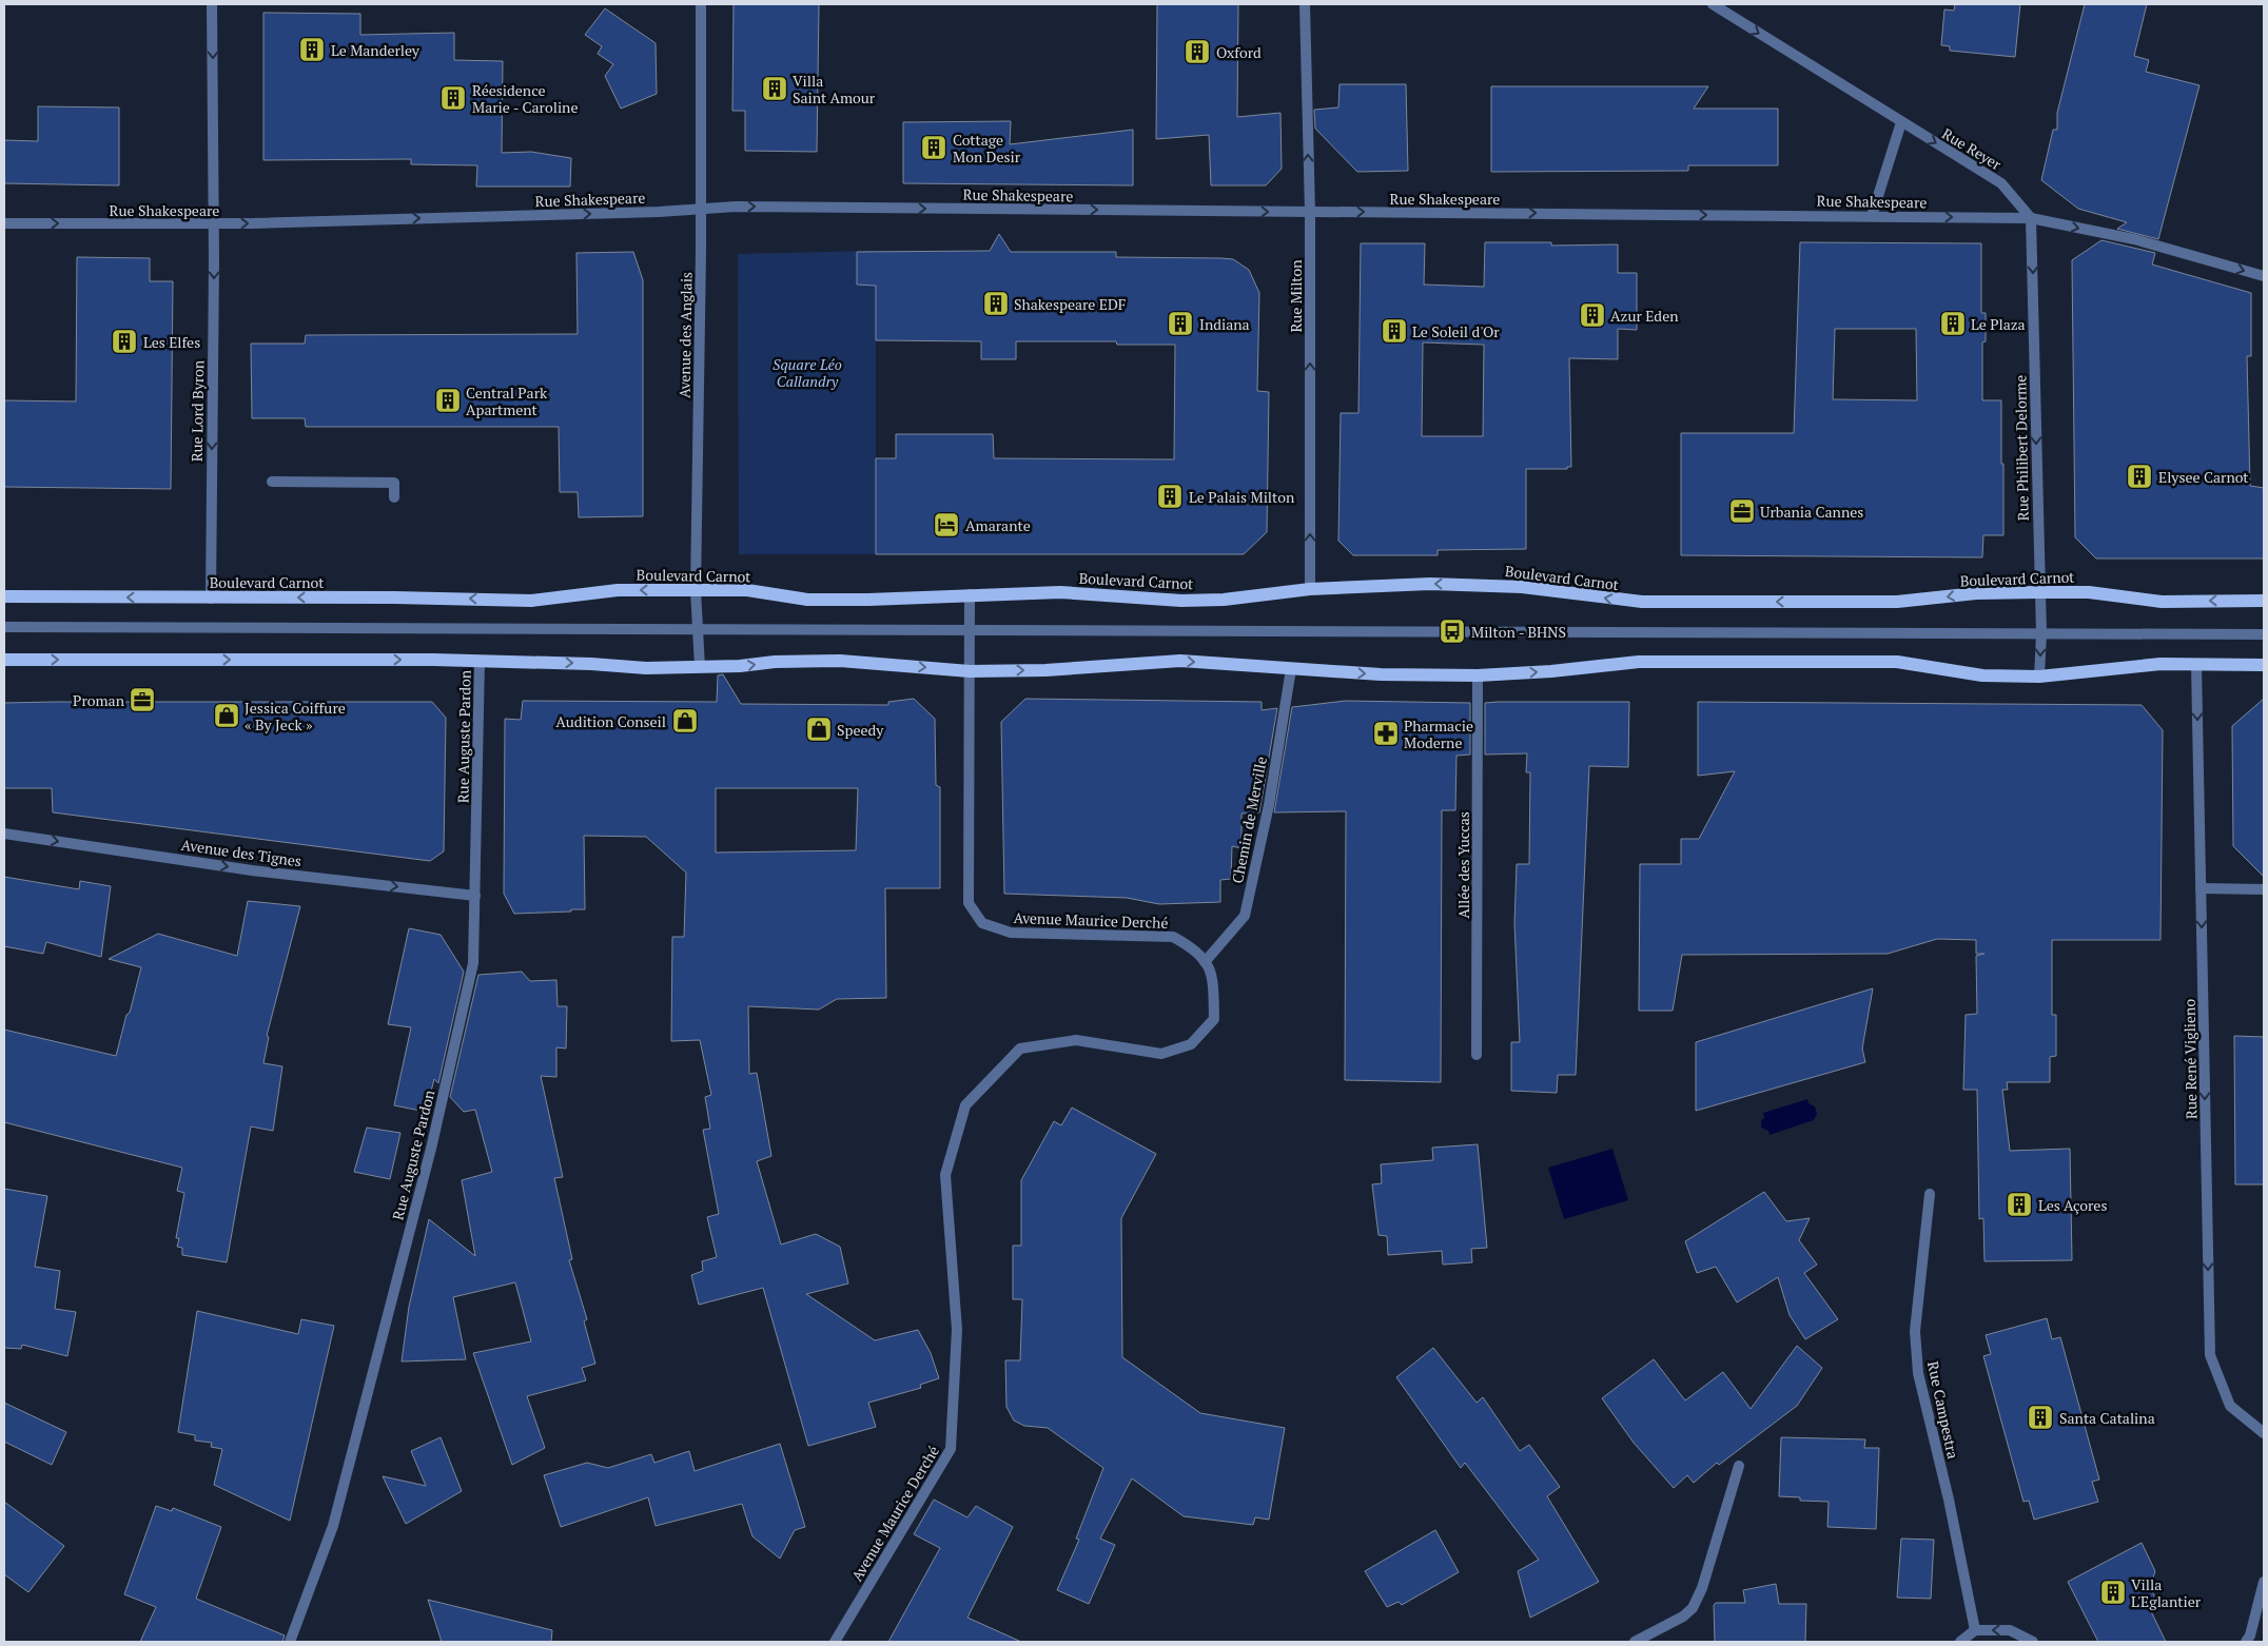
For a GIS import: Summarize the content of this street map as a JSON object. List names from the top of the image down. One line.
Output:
{"streets":{"main road":["Boulevard Carnot"],"street":["Rue Reyer","Rue Shakespeare","Rue Milton","Avenue des Anglais","Rue Lord Byron","Rue Philibert Delorme","Rue Auguste Pardon","Chemin de Merville","Avenue des Tignes","Allée des Yuccas","Avenue Maurice Derché","Rue René Viglieno","Rue Campestra"]},"crossings":[["Rue Reyer","Rue Shakespeare"],["Rue Reyer","Rue Philibert Delorme"],["Rue Shakespeare","Rue Milton"],["Rue Shakespeare","Avenue des Anglais"],["Rue Shakespeare","Rue Lord Byron"],["Rue Shakespeare","Rue Philibert Delorme"],["Rue Milton","Boulevard Carnot"],["Avenue des Anglais","Boulevard Carnot"],["Rue Lord Byron","Boulevard Carnot"],["Rue Philibert Delorme","Boulevard Carnot"],["Boulevard Carnot","Avenue Maurice Derché"],["Rue Auguste Pardon","Avenue des Tignes"],["Chemin de Merville","Avenue Maurice Derché"]],"one_way":["Rue Reyer","Rue Shakespeare","Rue Milton","Rue Lord Byron","Rue Philibert Delorme","Avenue des Tignes","Rue René Viglieno"],"parks":["Square Léo Callandry"],"places":{"building":["Le Manderley","Oxford","Villa Saint Amour","Réesidence Marie - Caroline","Cottage Mon Desir","Shakespeare EDF","Azur Eden","Indiana","Le Plaza","Le Soleil d'Or","Les Elfes","Central Park Apartment","Elysee Carnot","Le Palais Milton","Les Açores","Santa Catalina","Villa L'Eglantier"],"office":["Urbania Cannes","Proman"],"hotel":["Amarante"],"bus stop":["Milton - BHNS"],"shop":["Jessica Coiffure « By Jeck »","Audition Conseil","Speedy"],"pharmacy":["Pharmacie Moderne"]}}
